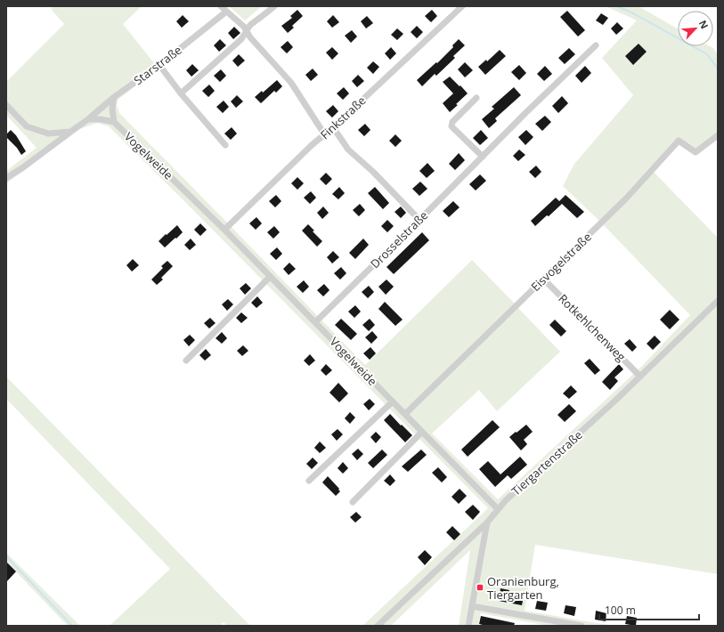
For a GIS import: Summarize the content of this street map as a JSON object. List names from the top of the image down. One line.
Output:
{"streets":{"street":["Starstraße","Finkstraße","Vogelweide","Drosselstraße","Eisvogelstraße","Rotkehlchenweg","Tiergartenstraße"]},"crossings":[["Finkstraße","Vogelweide"],["Vogelweide","Drosselstraße"],["Vogelweide","Eisvogelstraße"],["Vogelweide","Tiergartenstraße"],["Eisvogelstraße","Rotkehlchenweg"],["Rotkehlchenweg","Tiergartenstraße"]],"places":{"transit":["Oranienburg, Tiergarten"]},"scale_bar":"100 m","north":"top right"}
